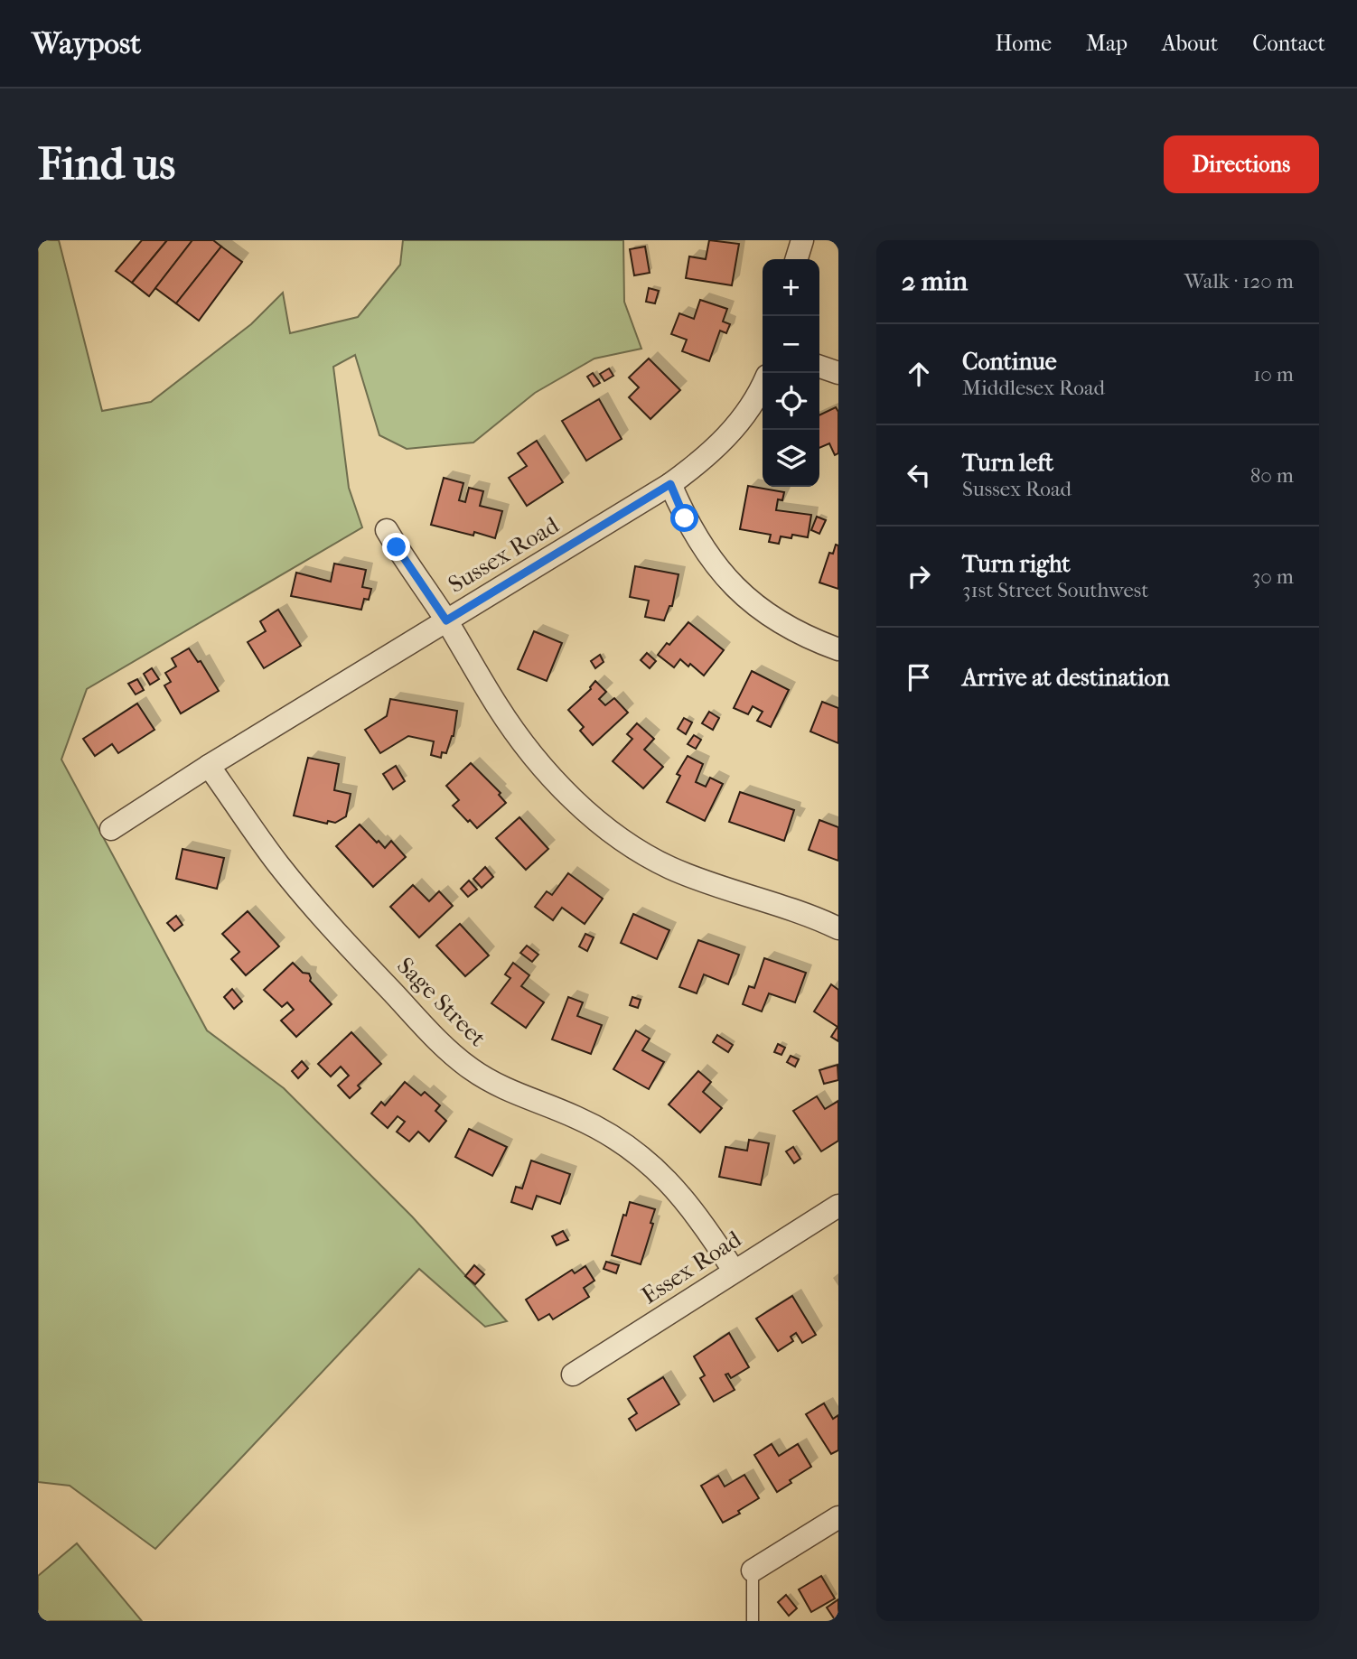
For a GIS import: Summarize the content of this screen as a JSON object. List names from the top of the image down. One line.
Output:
{"streets":{"street":["Sussex Road","Sage Street","Essex Road"]},"crossings":[["Sussex Road","Sage Street"],["Sage Street","Essex Road"]],"page":{"header":"Waypost","nav":["Home","Map","About","Contact"],"buttons":"Directions","title":"Find us","heading":["2 min","Walk · 120 m"],"map_buttons":["+","−"],"list":[["Continue","Middlesex Road","10 m"],["Turn left","Sussex Road","80 m"],["Turn right","31st Street Southwest","30 m"],"Arrive at destination"]}}
